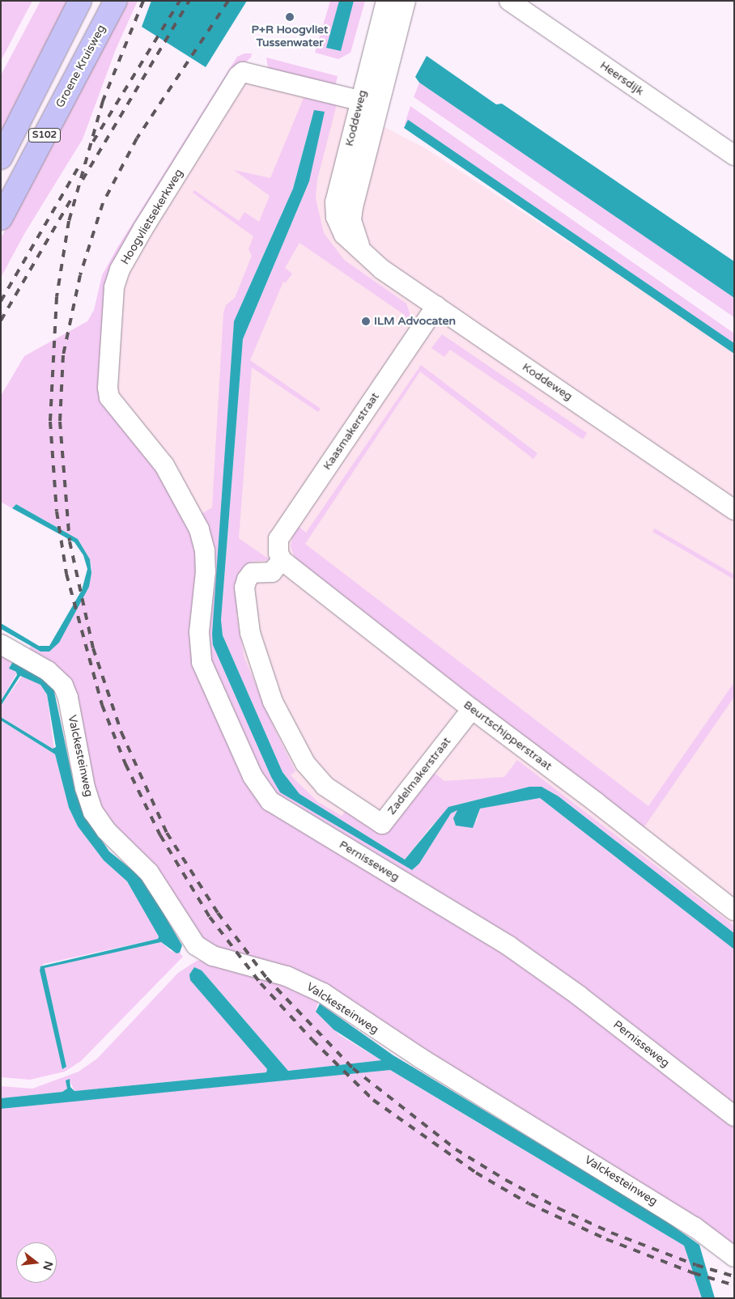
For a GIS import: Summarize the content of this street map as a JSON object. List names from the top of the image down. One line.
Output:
{"streets":{"main road":["Groene Kruisweg","S102"],"street":["Heersdijk","Koddeweg","Hoogvlietsekerkweg","Kaasmakerstraat","Beurtschipperstraat","Valckesteinweg","Zadelmakerstraat","Pernisseweg"]},"crossings":[["Koddeweg","Hoogvlietsekerkweg"],["Koddeweg","Kaasmakerstraat"],["Hoogvlietsekerkweg","Pernisseweg"],["Kaasmakerstraat","Beurtschipperstraat"],["Kaasmakerstraat","Zadelmakerstraat"],["Beurtschipperstraat","Zadelmakerstraat"]],"places":["P+R Hoogvliet Tussenwater","ILM Advocaten"],"north":"right"}
